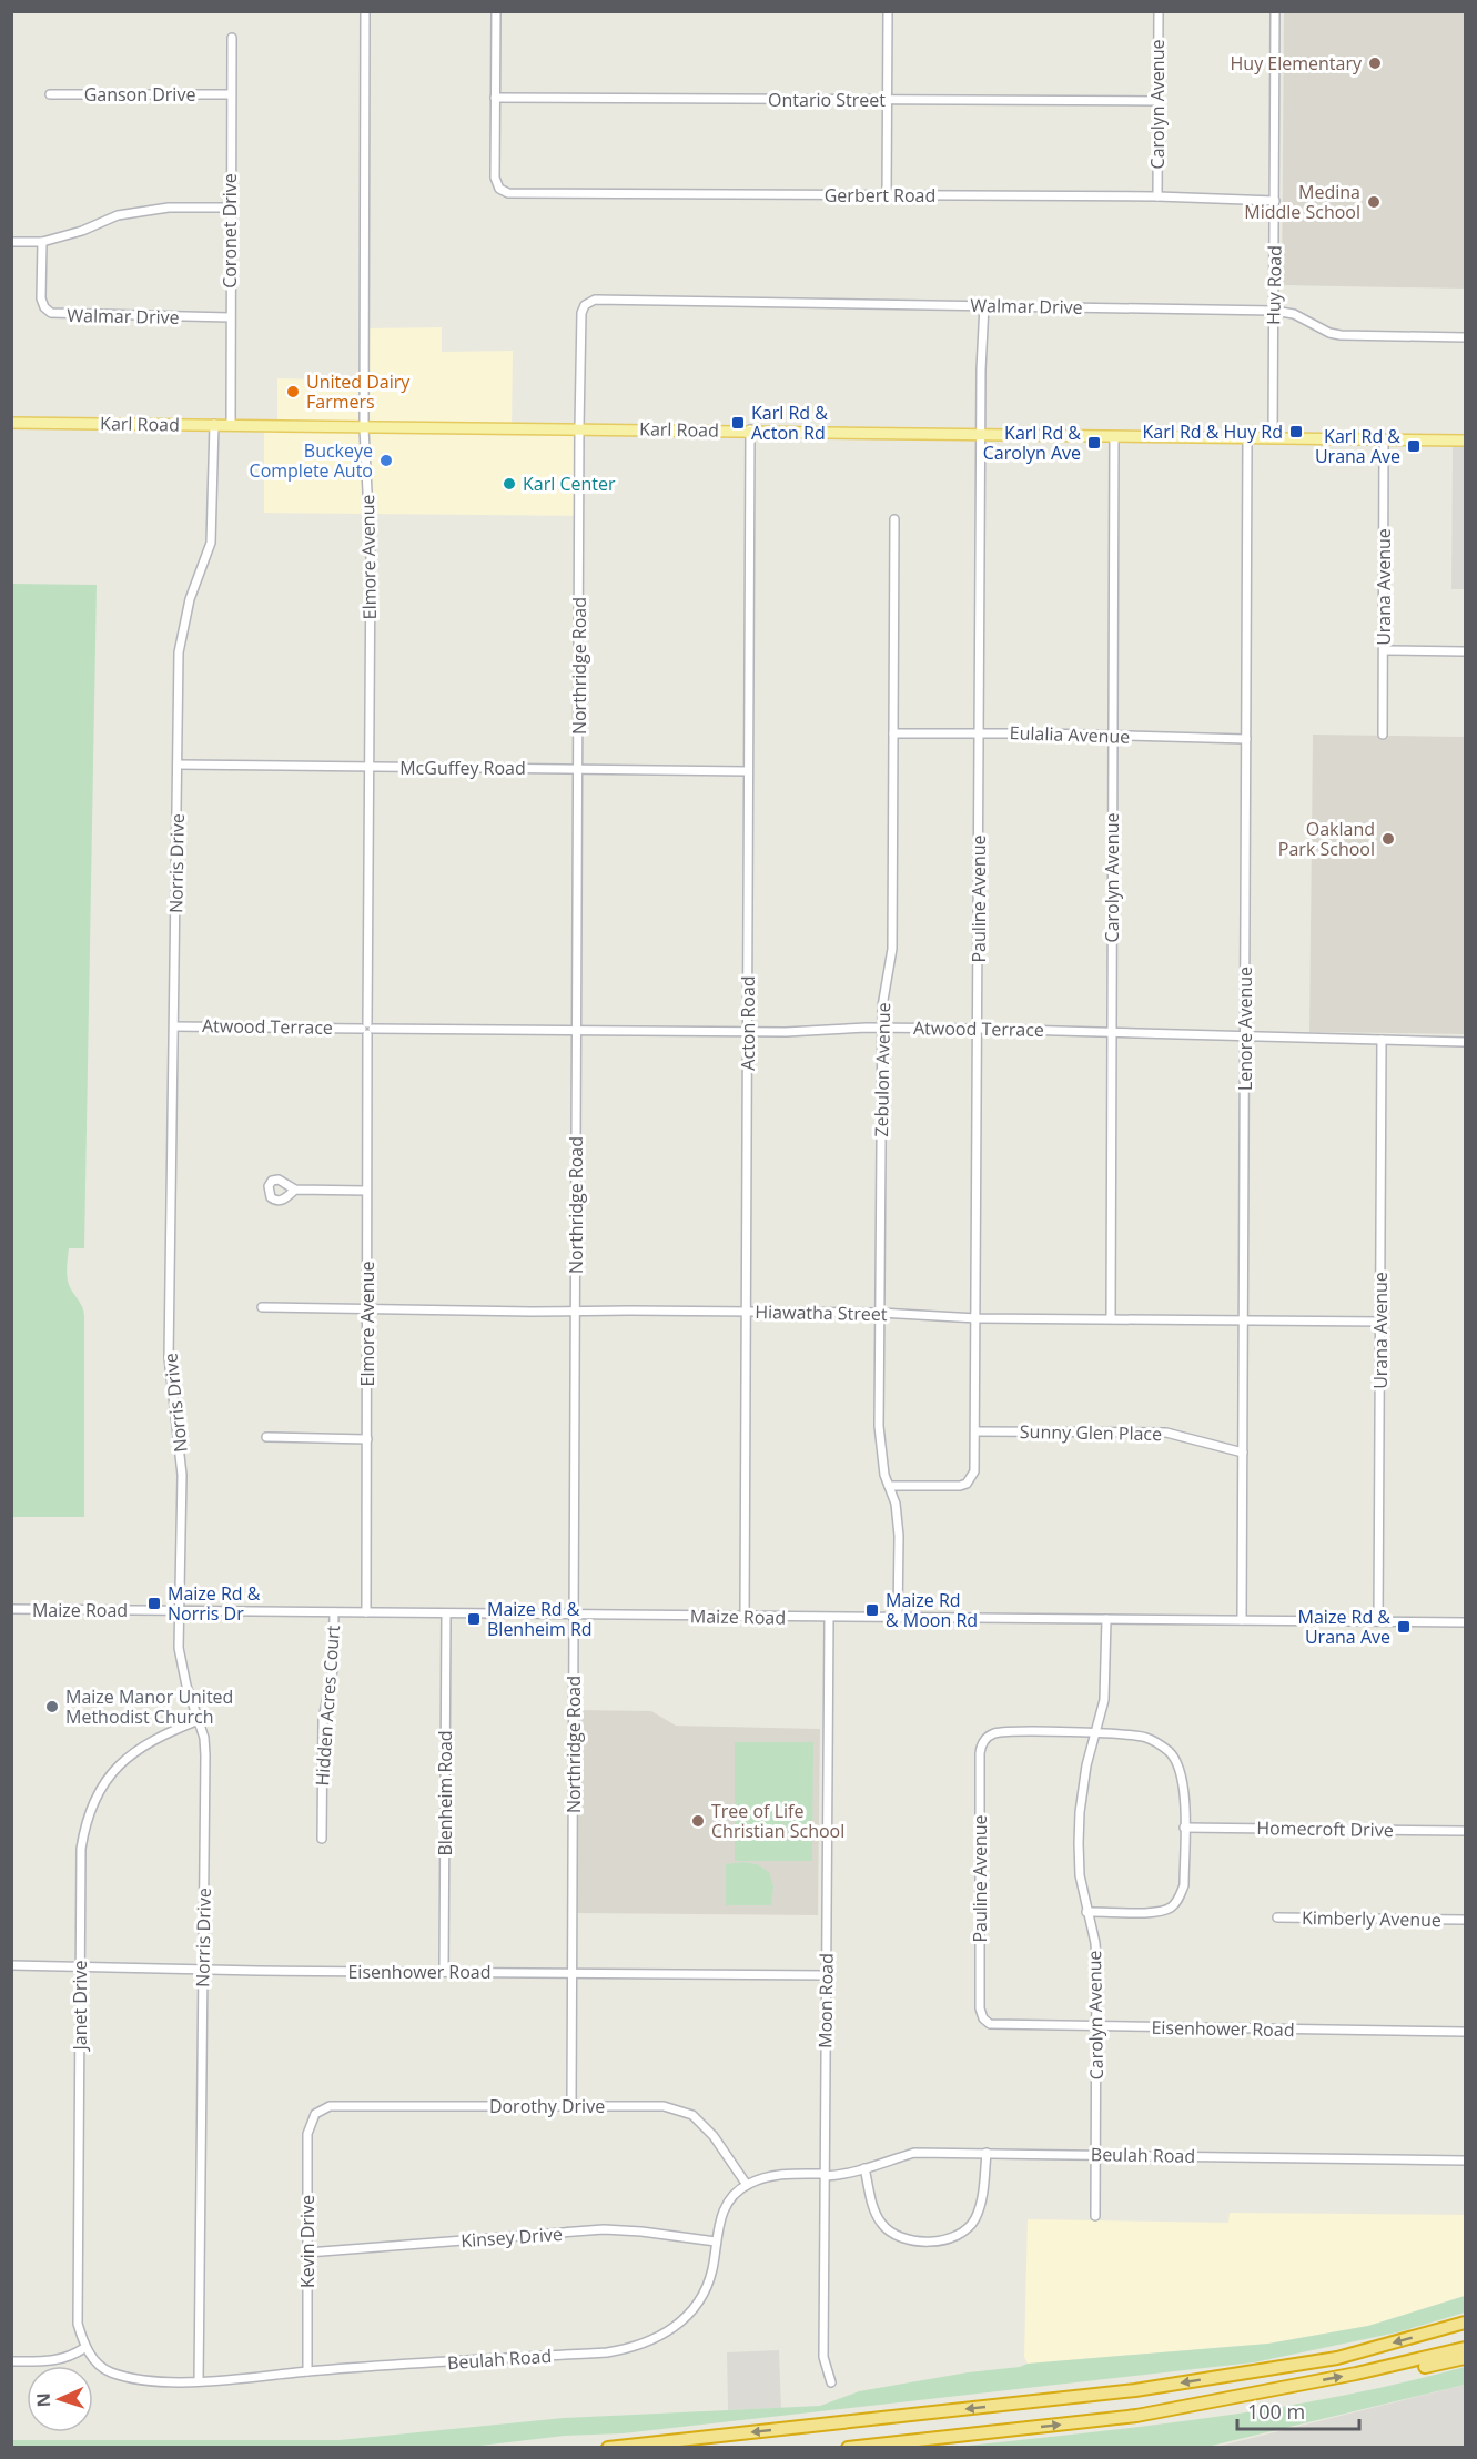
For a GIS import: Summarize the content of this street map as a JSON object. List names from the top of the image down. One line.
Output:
{"streets":{"main road":["Karl Road"],"street":["Ganson Drive","Ontario Street","Carolyn Avenue","Gerbert Road","Coronet Drive","Huy Road","Walmar Drive","Elmore Avenue","Urana Avenue","Northridge Road","Eulalia Avenue","McGuffey Road","Norris Drive","Pauline Avenue","Acton Road","Atwood Terrace","Lenore Avenue","Zebulon Avenue","Hiawatha Street","Sunny Glen Place","Maize Road","Hidden Acres Court","Blenheim Road","Homecroft Drive","Kimberly Avenue","Eisenhower Road","Moon Road","Janet Drive","Dorothy Drive","Beulah Road","Kinsey Drive","Kevin Drive"]},"crossings":[["Ganson Drive","Coronet Drive"],["Ontario Street","Carolyn Avenue"],["Ontario Street","Gerbert Road"],["Carolyn Avenue","Gerbert Road"],["Carolyn Avenue","Karl Road"],["Carolyn Avenue","Eulalia Avenue"],["Carolyn Avenue","Pauline Avenue"],["Carolyn Avenue","Atwood Terrace"],["Carolyn Avenue","Hiawatha Street"],["Carolyn Avenue","Maize Road"],["Carolyn Avenue","Eisenhower Road"],["Carolyn Avenue","Beulah Road"],["Gerbert Road","Huy Road"],["Coronet Drive","Walmar Drive"],["Coronet Drive","Karl Road"],["Huy Road","Walmar Drive"],["Huy Road","Karl Road"],["Walmar Drive","Northridge Road"],["Walmar Drive","Pauline Avenue"],["Karl Road","Elmore Avenue"],["Karl Road","Urana Avenue"],["Karl Road","Northridge Road"],["Karl Road","Norris Drive"],["Karl Road","Pauline Avenue"],["Karl Road","Acton Road"],["Karl Road","Lenore Avenue"],["Elmore Avenue","McGuffey Road"],["Elmore Avenue","Atwood Terrace"],["Elmore Avenue","Hiawatha Street"],["Elmore Avenue","Maize Road"],["Urana Avenue","Atwood Terrace"],["Urana Avenue","Hiawatha Street"],["Urana Avenue","Maize Road"],["Northridge Road","McGuffey Road"],["Northridge Road","Atwood Terrace"],["Northridge Road","Hiawatha Street"],["Northridge Road","Maize Road"],["Northridge Road","Eisenhower Road"],["Northridge Road","Dorothy Drive"],["Eulalia Avenue","Pauline Avenue"],["Eulalia Avenue","Lenore Avenue"],["Eulalia Avenue","Zebulon Avenue"],["McGuffey Road","Norris Drive"],["McGuffey Road","Acton Road"],["Norris Drive","Atwood Terrace"],["Norris Drive","Maize Road"],["Norris Drive","Eisenhower Road"],["Norris Drive","Janet Drive"],["Norris Drive","Beulah Road"],["Pauline Avenue","Atwood Terrace"],["Pauline Avenue","Zebulon Avenue"],["Pauline Avenue","Hiawatha Street"],["Pauline Avenue","Sunny Glen Place"],["Pauline Avenue","Eisenhower Road"],["Acton Road","Atwood Terrace"],["Acton Road","Hiawatha Street"],["Acton Road","Maize Road"],["Atwood Terrace","Lenore Avenue"],["Atwood Terrace","Zebulon Avenue"],["Lenore Avenue","Hiawatha Street"],["Lenore Avenue","Sunny Glen Place"],["Lenore Avenue","Maize Road"],["Zebulon Avenue","Hiawatha Street"],["Zebulon Avenue","Maize Road"],["Maize Road","Hidden Acres Court"],["Maize Road","Blenheim Road"],["Maize Road","Moon Road"],["Blenheim Road","Eisenhower Road"],["Eisenhower Road","Moon Road"],["Eisenhower Road","Janet Drive"],["Moon Road","Beulah Road"],["Janet Drive","Beulah Road"],["Dorothy Drive","Beulah Road"],["Dorothy Drive","Kevin Drive"],["Beulah Road","Kinsey Drive"],["Beulah Road","Kevin Drive"],["Kinsey Drive","Kevin Drive"]],"places":{"other":["Huy Elementary","Medina Middle School","United Dairy Farmers","Buckeye Complete Auto","Karl Center","Oakland Park School","Maize Manor United Methodist Church","Tree of Life Christian School"],"transit":["Karl Rd & Acton Rd","Karl Rd & Huy Rd","Karl Rd & Carolyn Ave","Karl Rd & Urana Ave","Maize Rd & Norris Dr","Maize Rd & Moon Rd","Maize Rd & Blenheim Rd","Maize Rd & Urana Ave"]},"scale_bar":"100 m","north":"left"}
